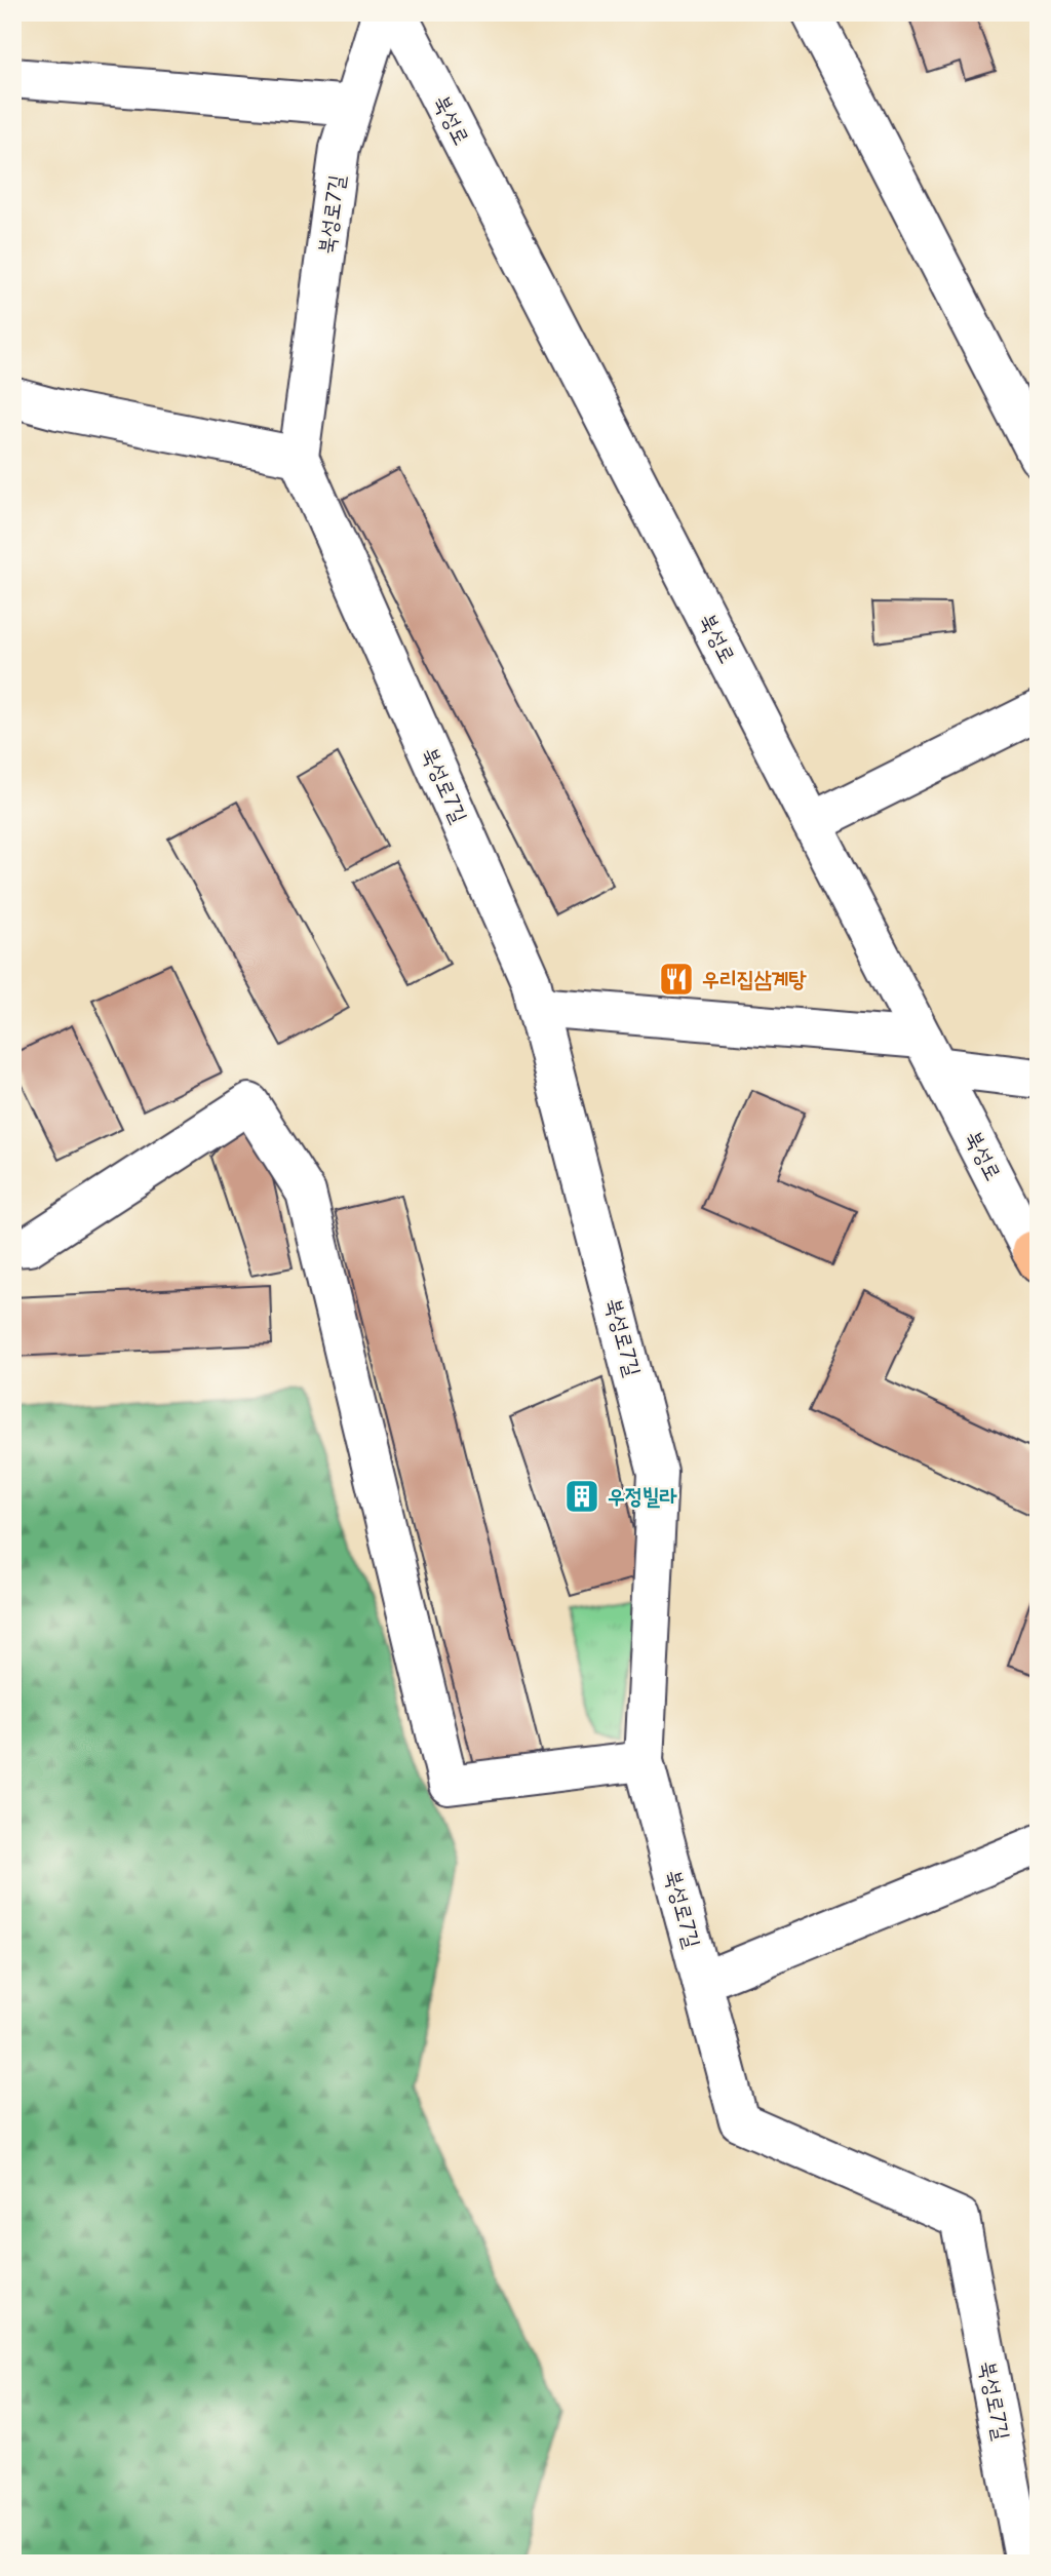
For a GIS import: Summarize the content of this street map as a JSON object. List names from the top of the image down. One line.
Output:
{"streets":{"street":["북성로","북성로7길"]},"places":{"restaurant":["우리집삼계탕"],"building":["우정빌라"]}}
